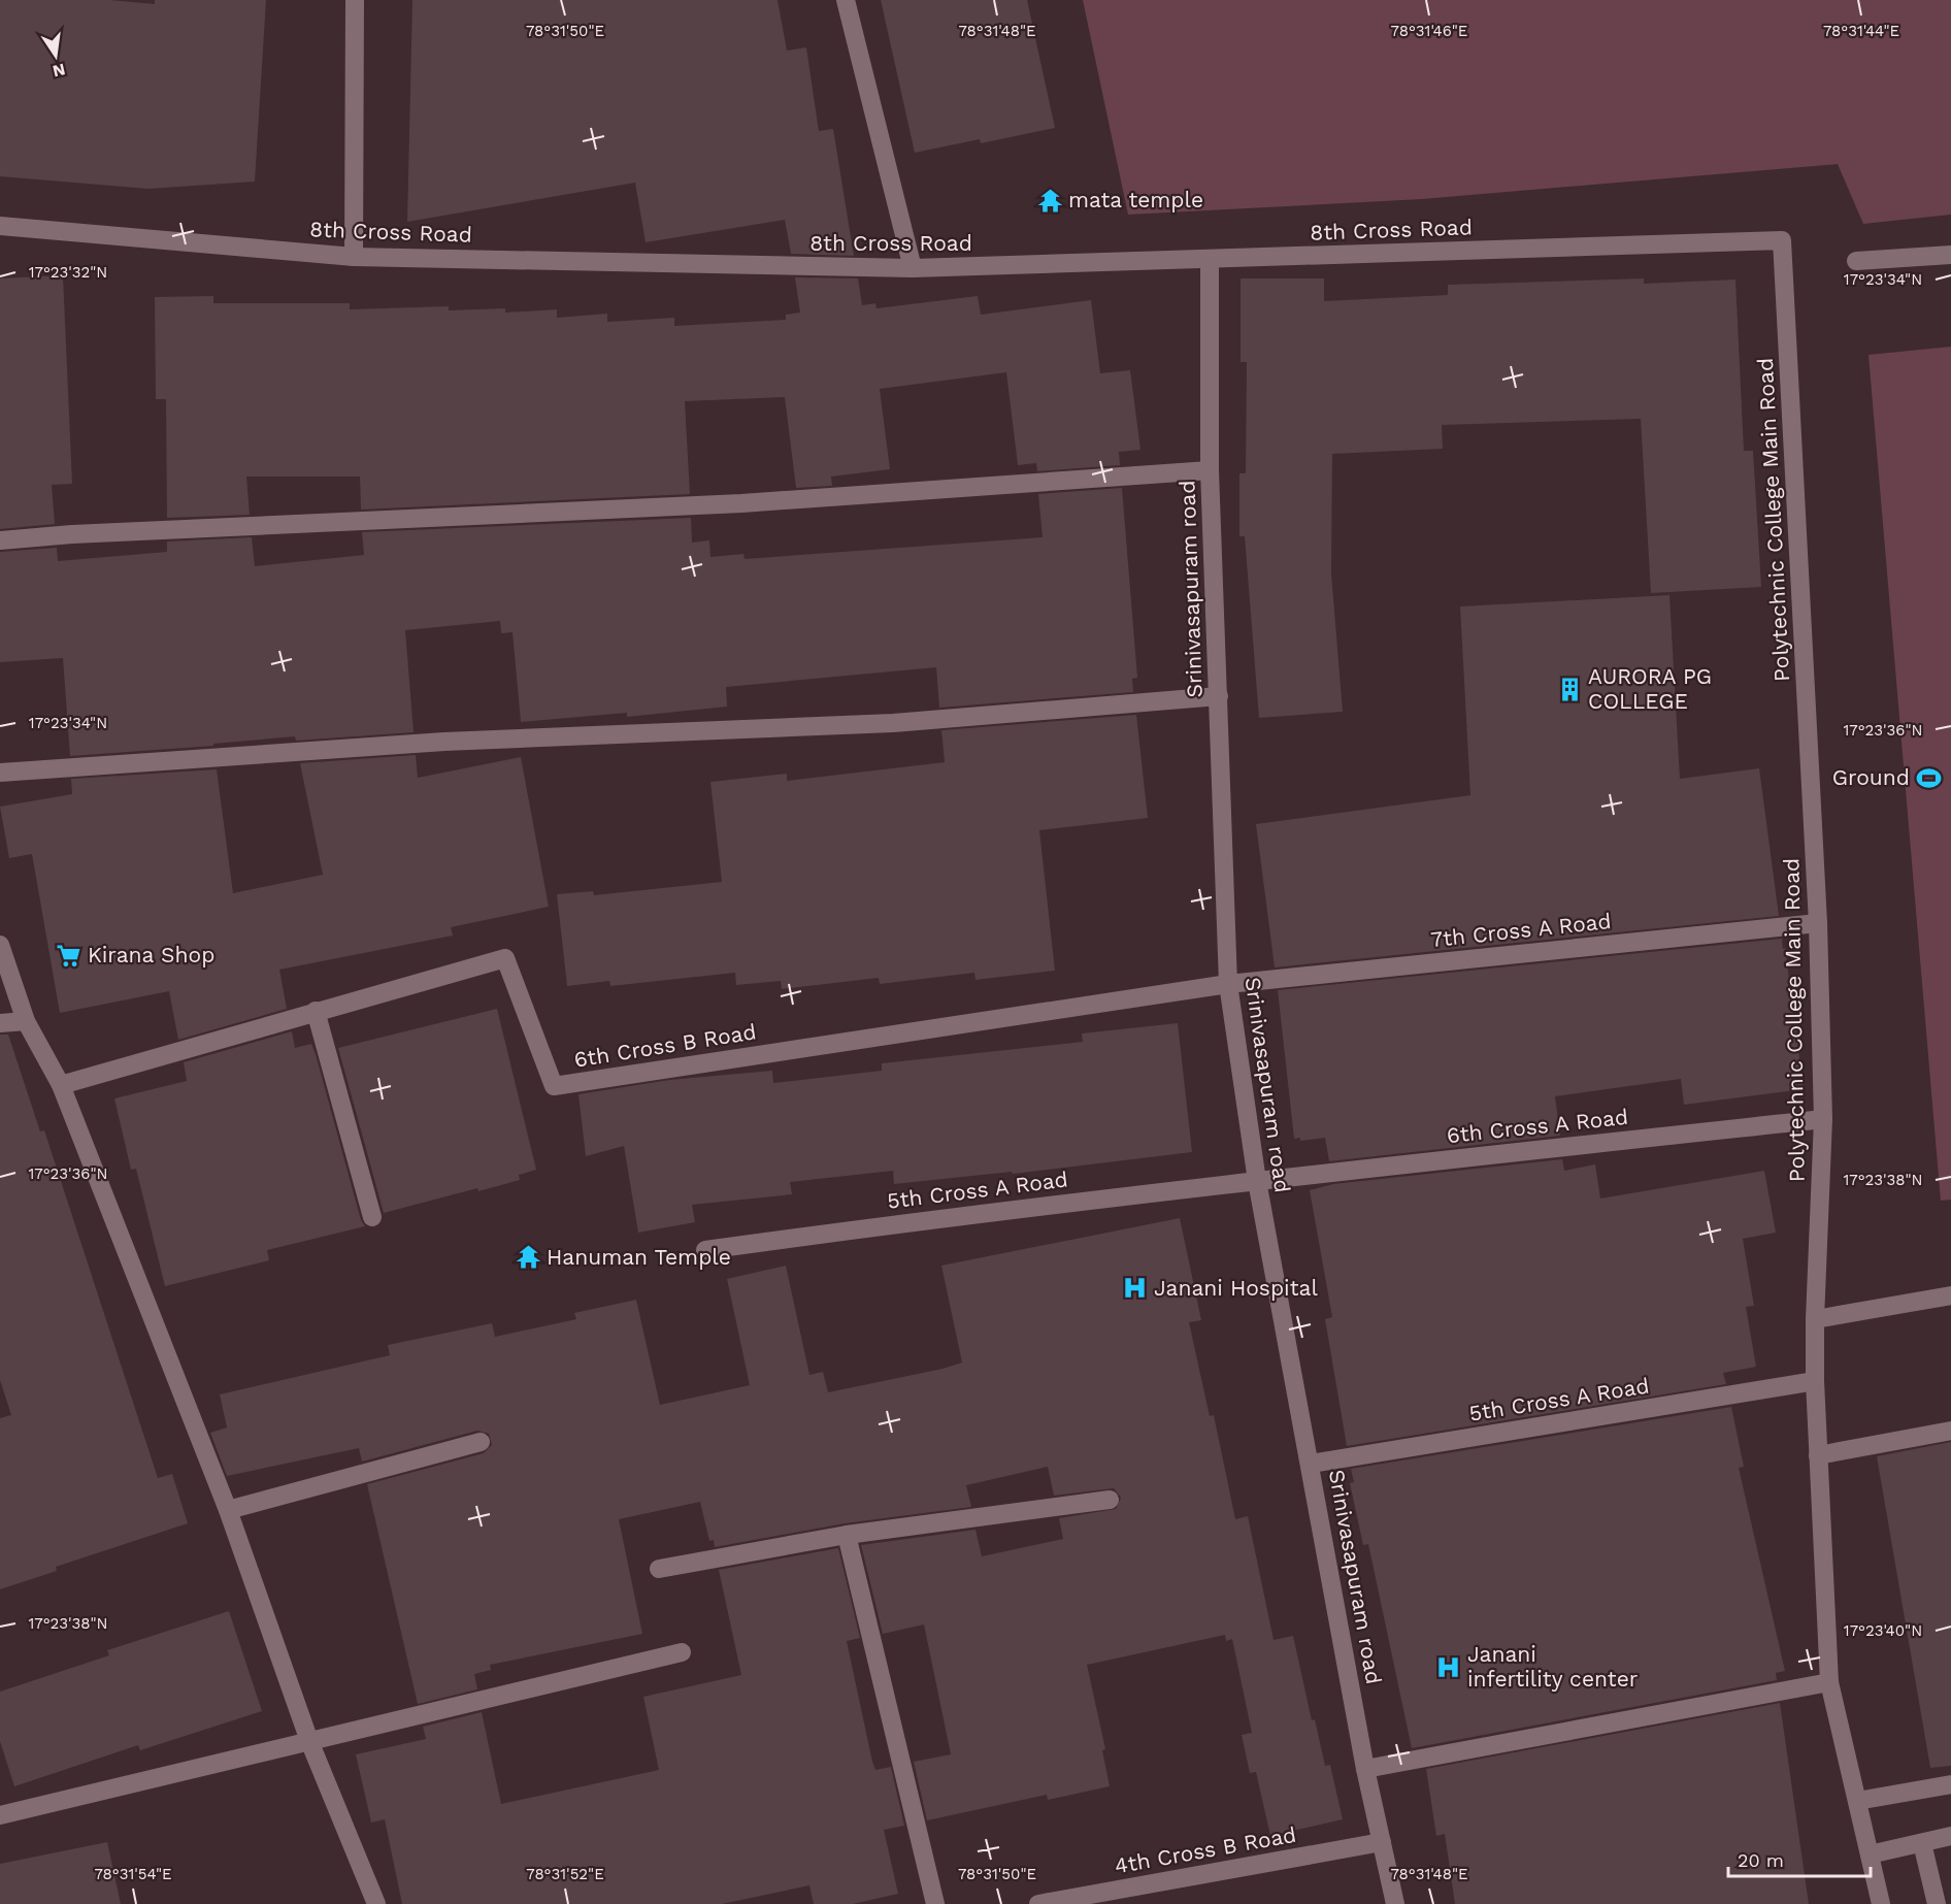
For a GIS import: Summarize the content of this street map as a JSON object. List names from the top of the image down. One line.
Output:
{"streets":{"street":["8th Cross Road","Polytechnic College Main Road","Srinivasapuram road","7th Cross A Road","6th Cross B Road","6th Cross A Road","5th Cross A Road","4th Cross B Road"]},"crossings":[["8th Cross Road","Polytechnic College Main Road"],["8th Cross Road","Srinivasapuram road"],["Polytechnic College Main Road","7th Cross A Road"],["Polytechnic College Main Road","6th Cross A Road"],["Polytechnic College Main Road","5th Cross A Road"],["Srinivasapuram road","7th Cross A Road"],["Srinivasapuram road","6th Cross B Road"],["Srinivasapuram road","6th Cross A Road"],["Srinivasapuram road","5th Cross A Road"],["Srinivasapuram road","4th Cross B Road"],["7th Cross A Road","6th Cross B Road"],["6th Cross A Road","5th Cross A Road"]],"places":{"temple":["mata temple","Hanuman Temple"],"building":["AURORA PG COLLEGE"],"sports":["Ground"],"supermarket":["Kirana Shop"],"hospital":["Janani Hospital","Janani infertility center"]},"scale_bar":"20 m","north":"bottom","coordinates":["78°31'50\"E","78°31'48\"E","78°31'46\"E","78°31'44\"E","17°23'32\"N","17°23'34\"N","17°23'36\"N","17°23'38\"N","17°23'40\"N","78°31'54\"E","78°31'52\"E"]}
